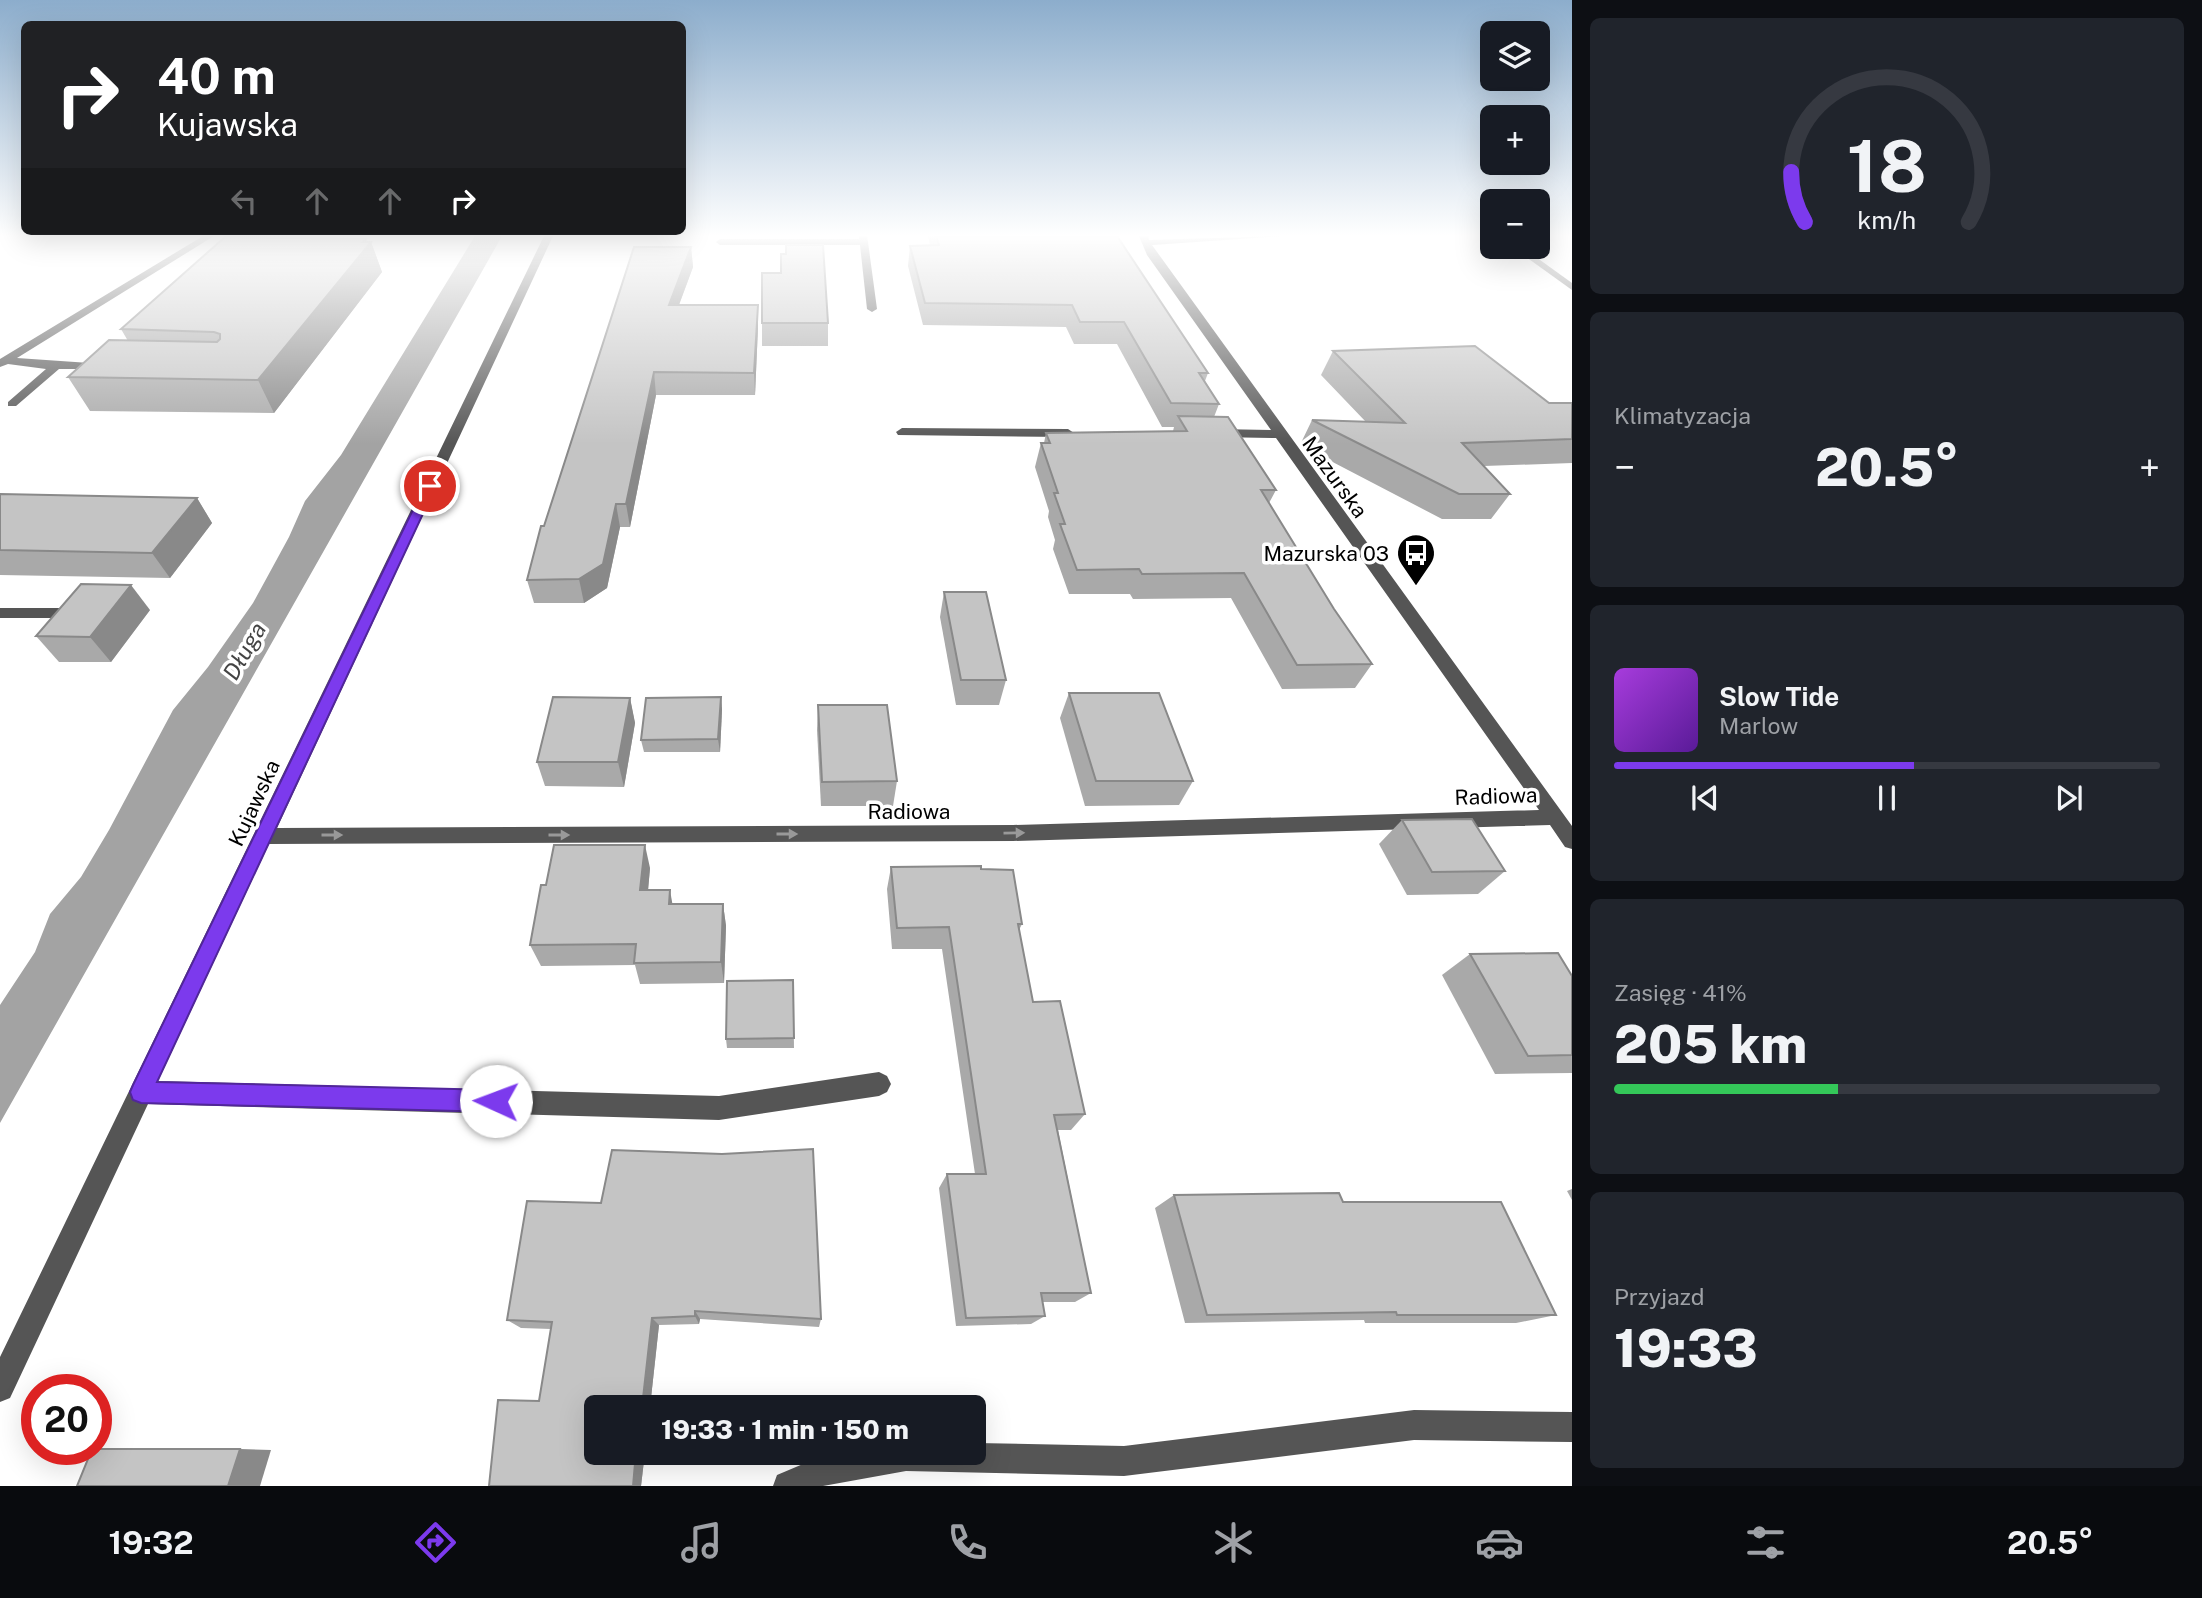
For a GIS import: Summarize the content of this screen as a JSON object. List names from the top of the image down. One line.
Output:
{"streets":{"street":["Mazurska","Radiowa","Kujawska"]},"crossings":[["Mazurska","Radiowa"],["Radiowa","Kujawska"]],"one_way":["Radiowa"],"water":["Długa"],"places":{"bus stop":["Mazurska 03"]},"page":{"map_buttons":["+","−"],"turn":["40 m","Kujawska"],"tile":["Klimatyzacja",["Zasięg · 41%","205 km"],["Przyjazd","19:33"]],"heat":["−","20.5°","+"],"song":["Slow Tide","Marlow"],"limit":"20","trip":"19:33 · 1 min · 150 m","tabs":["19:32","20.5°"],"gauge":["18","km/h"]}}
